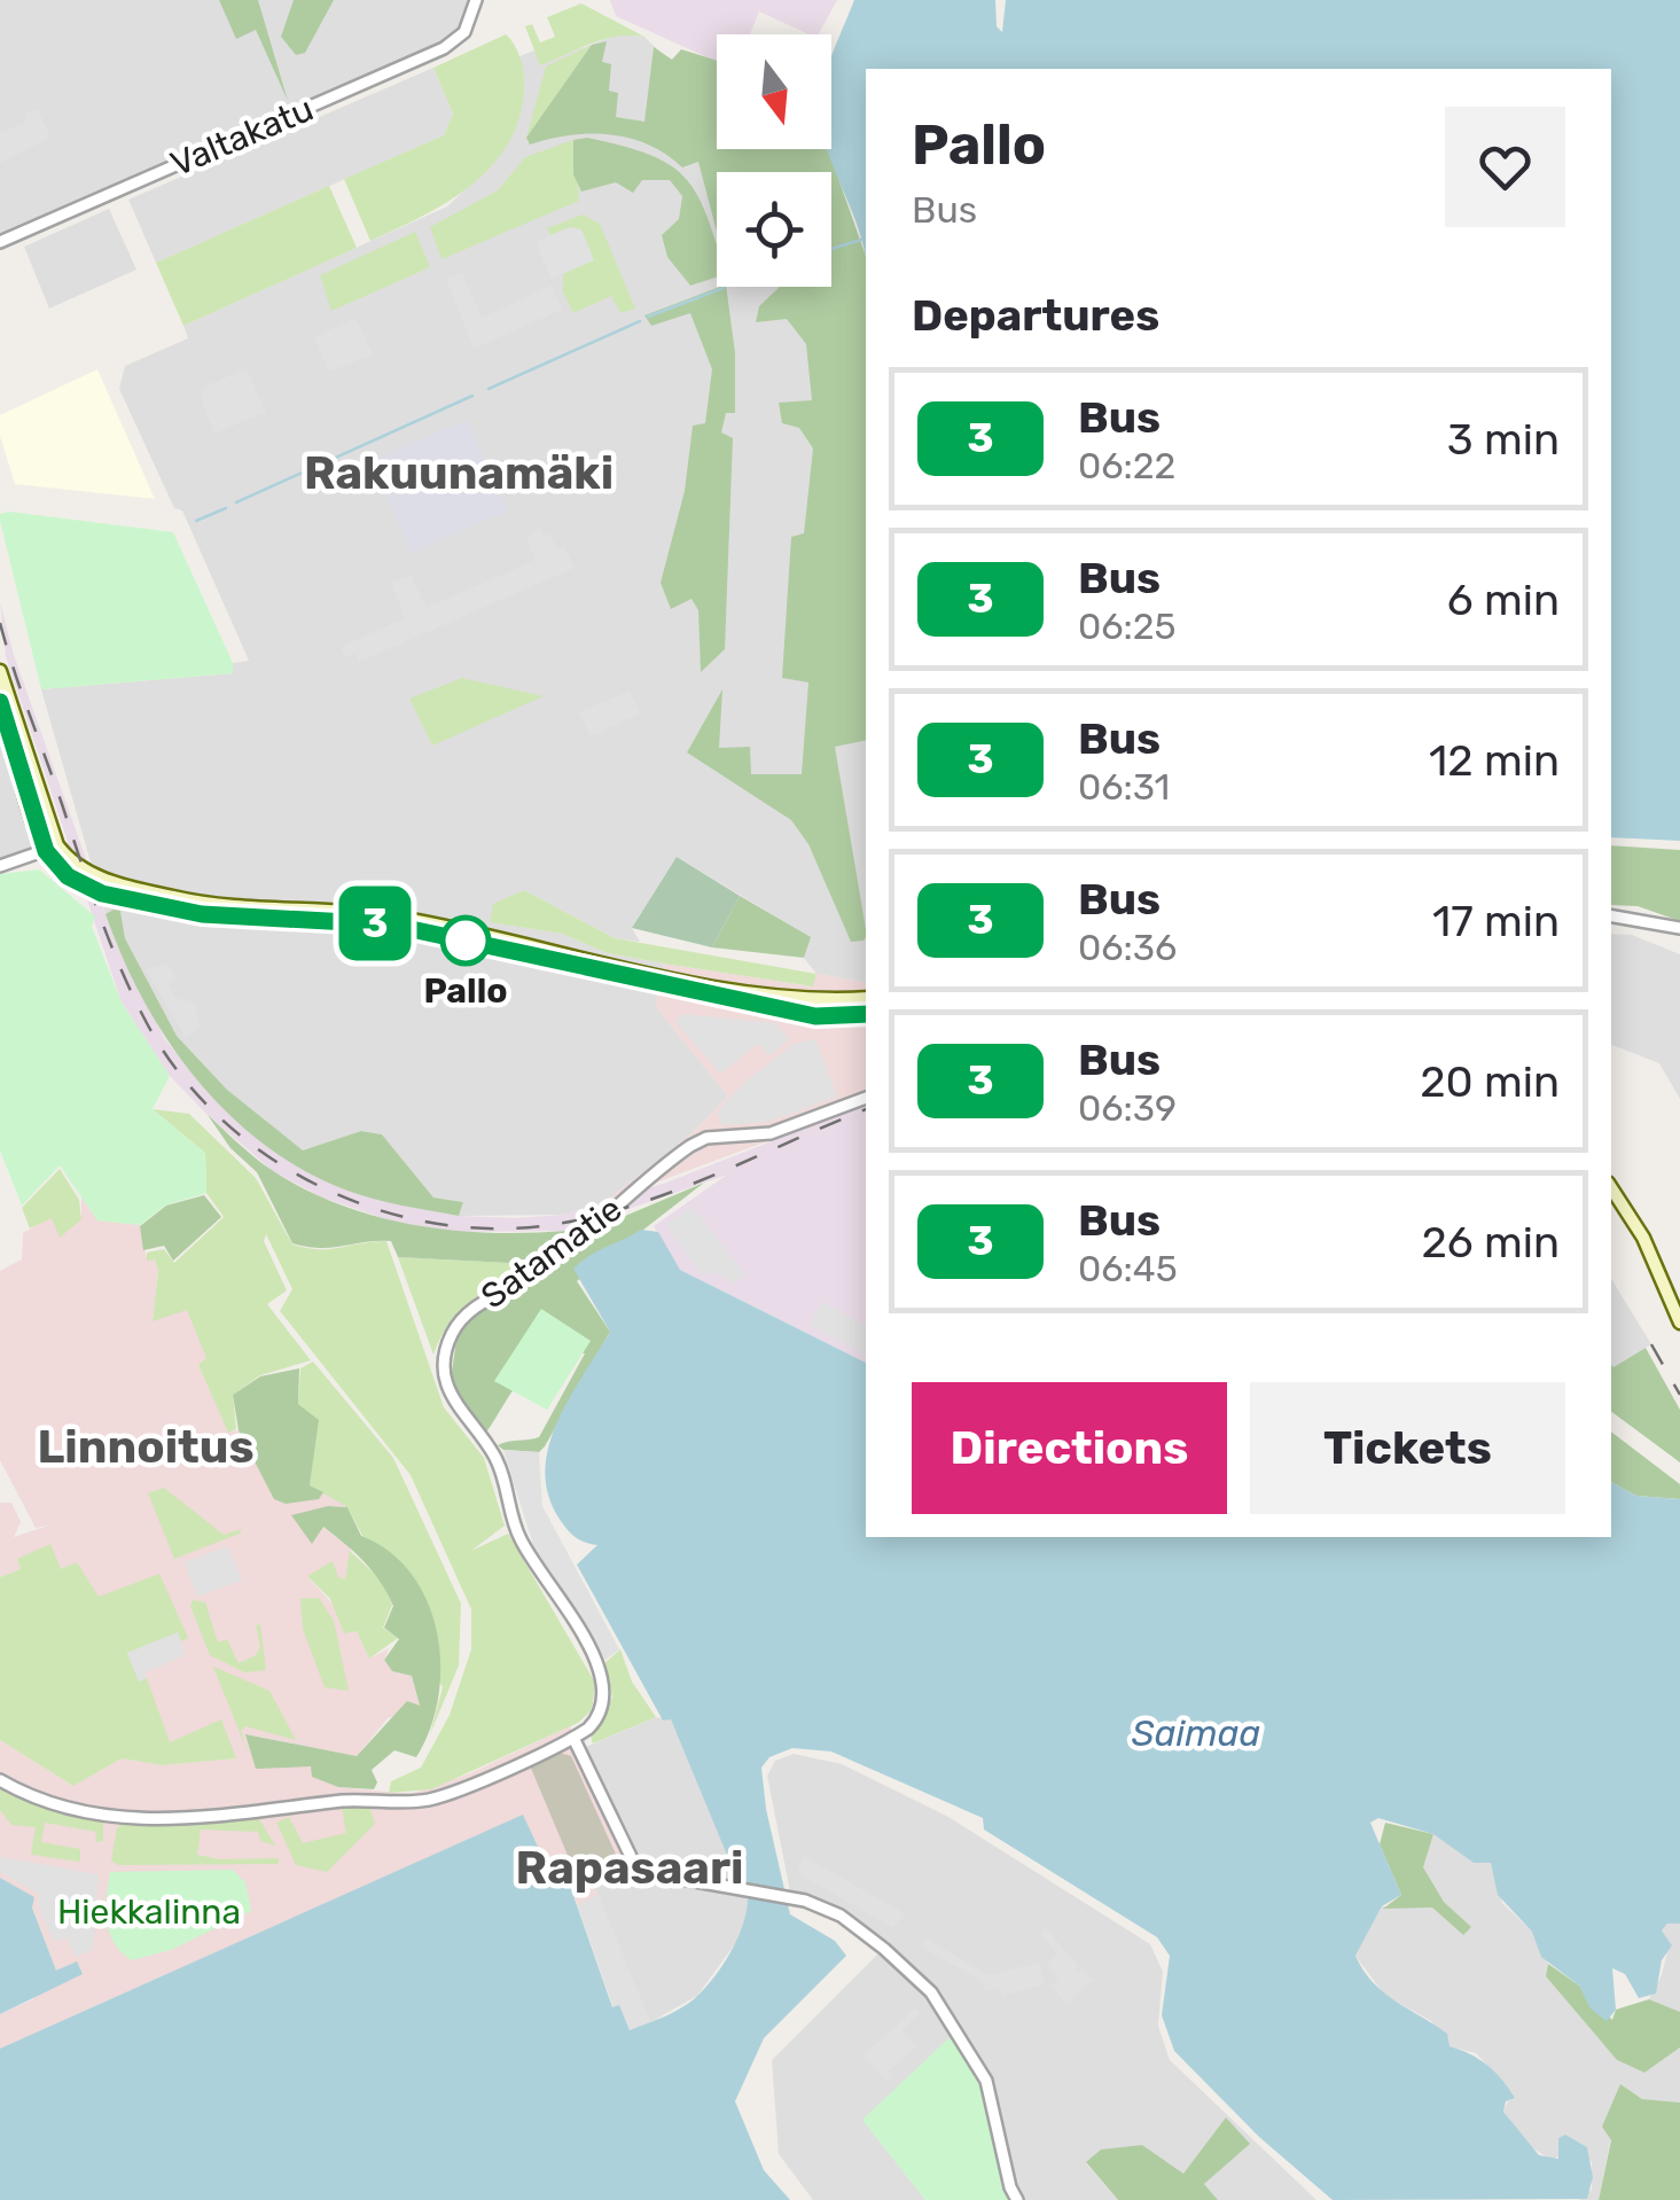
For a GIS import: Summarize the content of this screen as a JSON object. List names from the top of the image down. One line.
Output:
{"streets":{"street":["Valtakatu","Satamatie"]},"districts":["Rakuunamäki","Linnoitus","Rapasaari"],"water":["Saimaa"],"parks":["Hiekkalinna"],"places":["Pallo"],"lines":["bus line 3"],"north":"bottom","page":{"on_map":"3","heading":[["Pallo","Bus"],"Departures"],"list":[{"mark":"3","name":"Bus","note":"06:22","value":"3 min"},{"mark":"3","name":"Bus","note":"06:25","value":"6 min"},{"mark":"3","name":"Bus","note":"06:31","value":"12 min"},{"mark":"3","name":"Bus","note":"06:36","value":"17 min"},{"mark":"3","name":"Bus","note":"06:39","value":"20 min"},{"mark":"3","name":"Bus","note":"06:45","value":"26 min"}],"buttons":["Directions","Tickets"]}}
